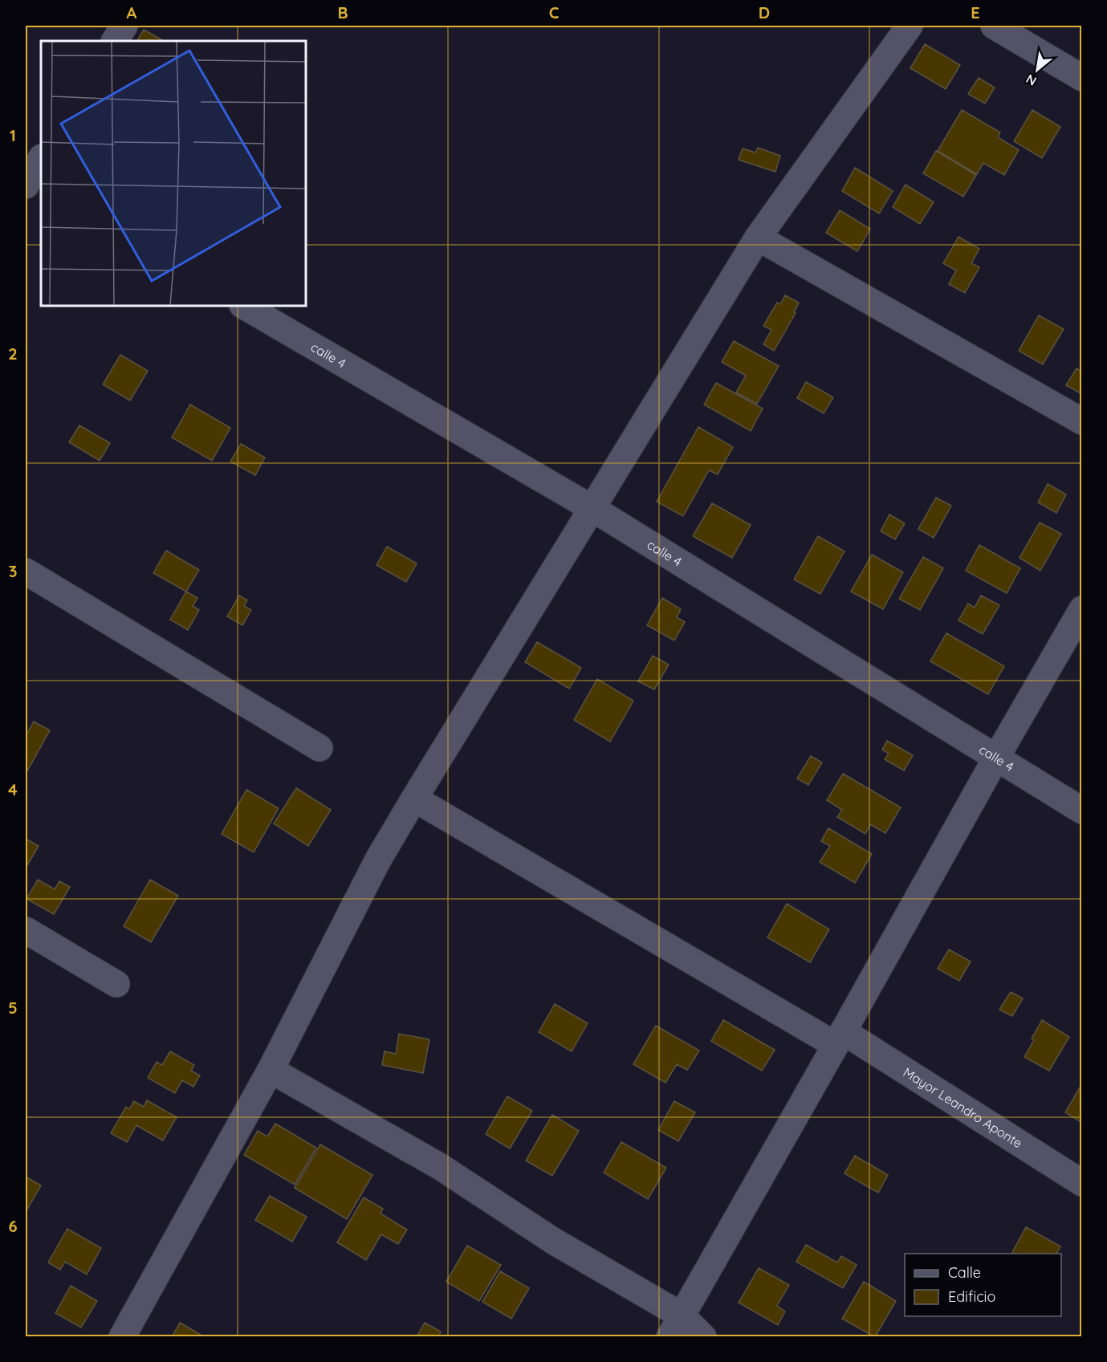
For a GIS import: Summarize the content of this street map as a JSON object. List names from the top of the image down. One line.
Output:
{"streets":{"street":["calle 4","Mayor Leandro Aponte"]},"legend":["Calle","Edificio"],"north":"bottom left","grid":{"columns":["A","B","C","D","E"],"rows":["1","2","3","4","5","6"]}}
